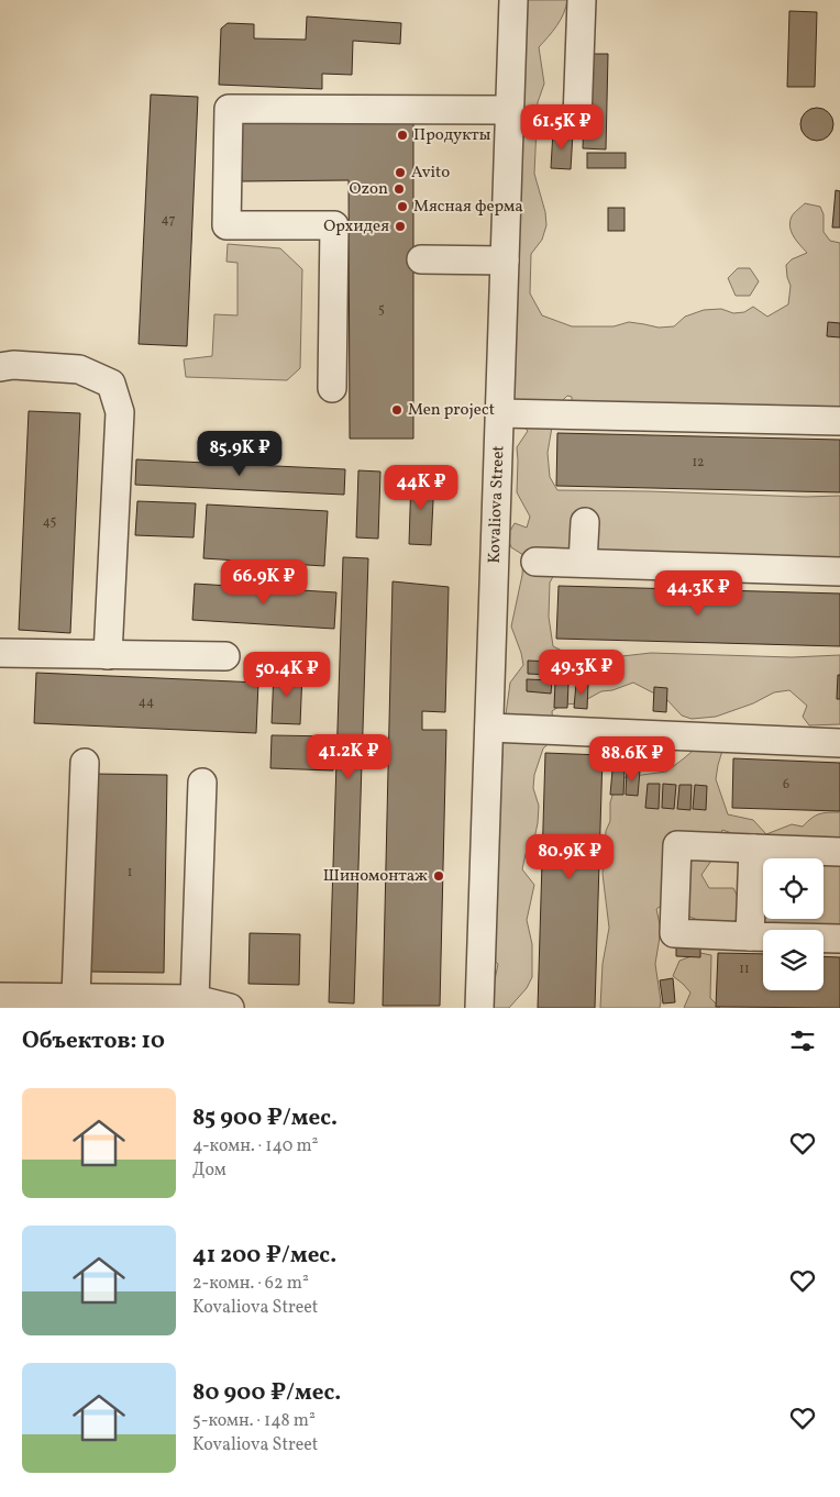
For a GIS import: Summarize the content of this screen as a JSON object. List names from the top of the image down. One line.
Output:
{"streets":{"street":["Kovaliova Street"]},"places":["Продукты","Avito","Ozon","Мясная ферма","Орхидея","Men project","Шиномонтаж"],"house_numbers":["47","5","12","45","44","6","1","11"],"page":{"price":["61.5K ₽","85.9K ₽","44K ₽","66.9K ₽","44.3K ₽","49.3K ₽","50.4K ₽","41.2K ₽","88.6K ₽","80.9K ₽"],"heading":"Объектов: 10","list":[{"name":"85 900 ₽/мес.","note":"4-комн. · 140 m² · Дом"},{"name":"41 200 ₽/мес.","note":"2-комн. · 62 m² · Kovaliova Street"},{"name":"80 900 ₽/мес.","note":"5-комн. · 148 m² · Kovaliova Street"}]}}
